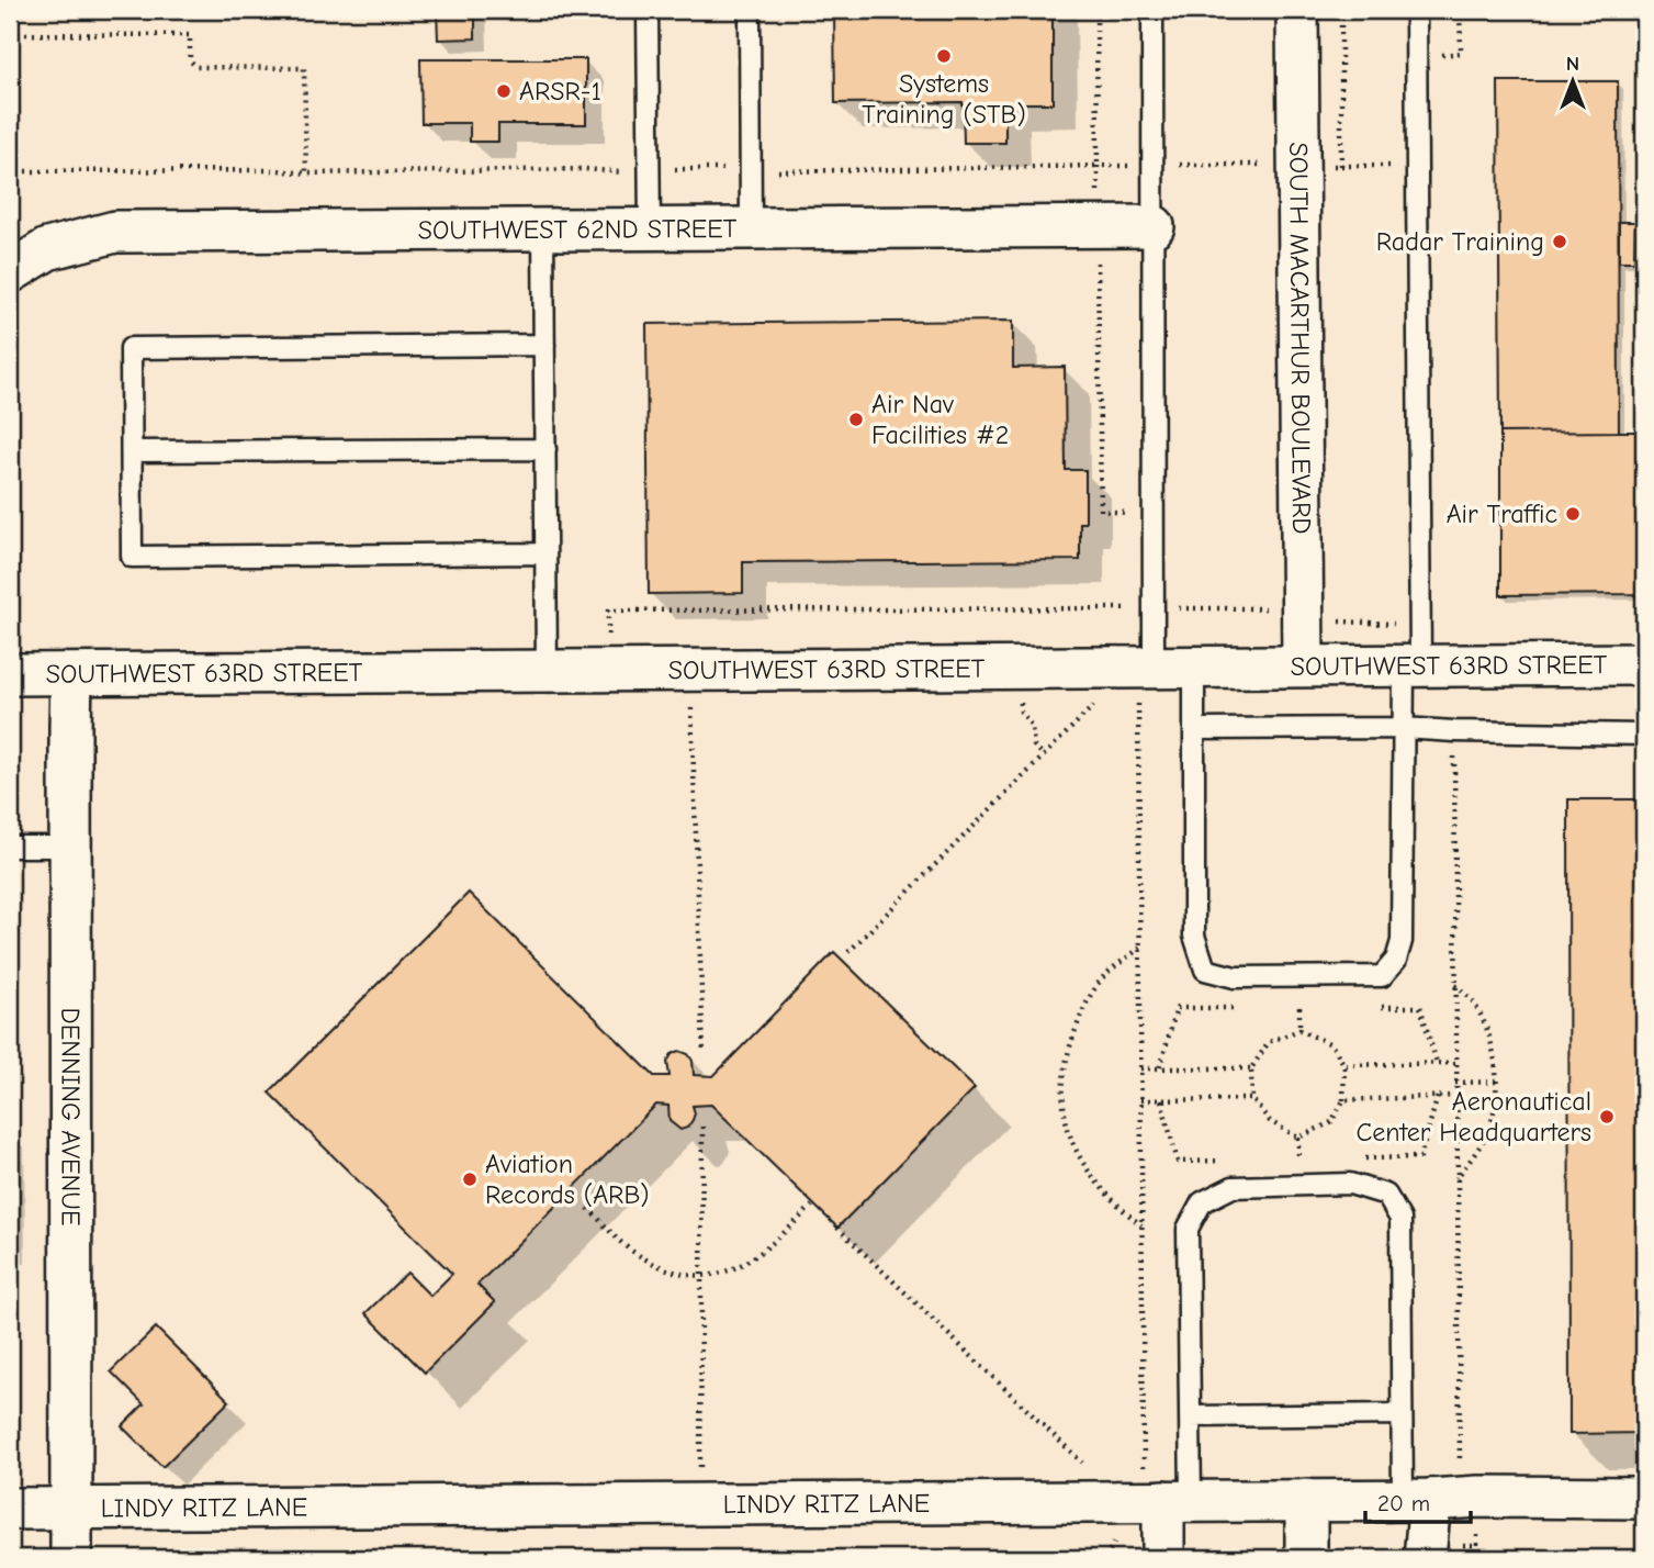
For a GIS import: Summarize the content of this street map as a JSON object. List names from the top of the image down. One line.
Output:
{"streets":{"street":["SOUTHWEST 62ND STREET","SOUTH MACARTHUR BOULEVARD","SOUTHWEST 63RD STREET","DENNING AVENUE","LINDY RITZ LANE"]},"crossings":[["SOUTH MACARTHUR BOULEVARD","SOUTHWEST 63RD STREET"],["SOUTHWEST 63RD STREET","DENNING AVENUE"],["DENNING AVENUE","LINDY RITZ LANE"]],"places":["Systems Training (STB)","ARSR-1","Radar Training","Air Nav Facilities #2","Air Traffic","Aeronautical Center Headquarters","Aviation Records (ARB)"],"scale_bar":"20 m","north":"top"}
